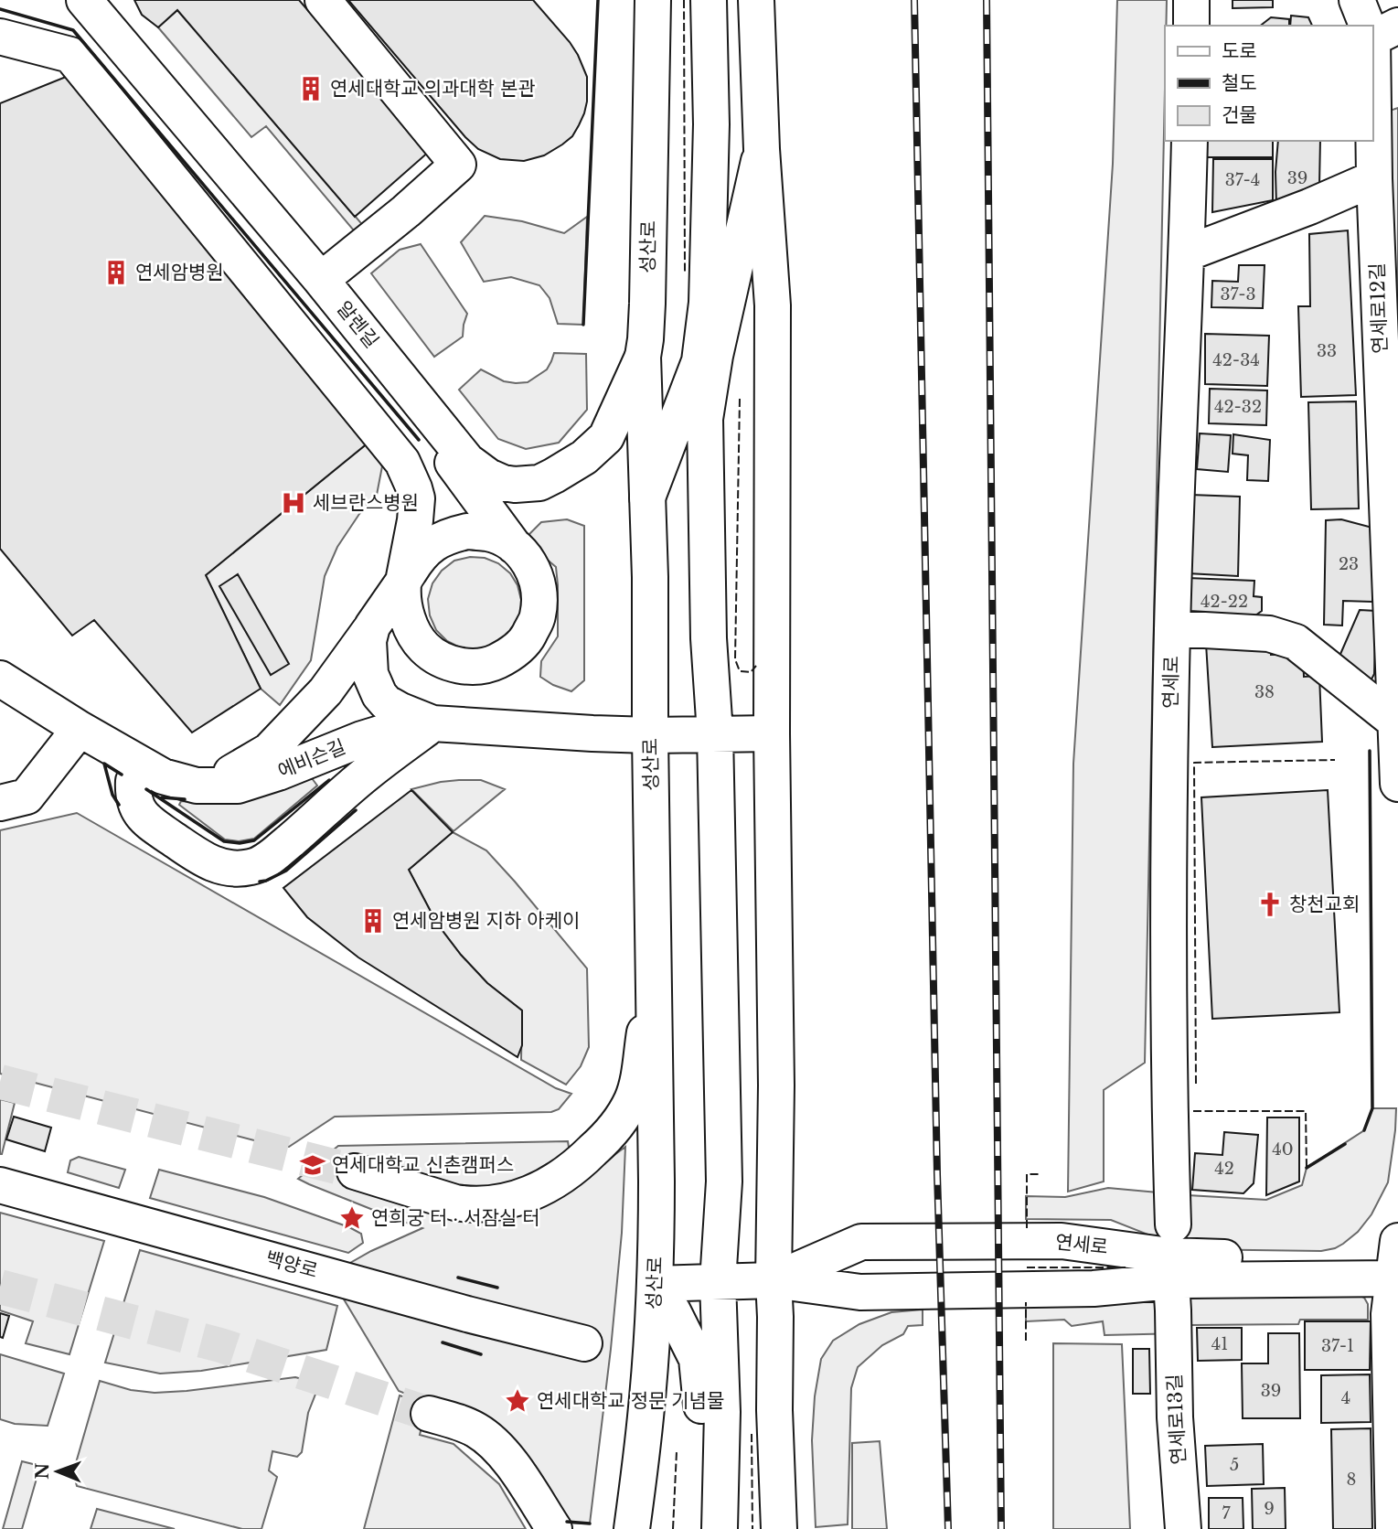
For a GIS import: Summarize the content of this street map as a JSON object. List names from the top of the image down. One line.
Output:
{"streets":{"street":["성산로","연세로12길","알렌길","연세로","에비슨길","백양로","연세로13길"]},"crossings":[["성산로","알렌길"],["성산로","연세로"],["성산로","에비슨길"],["연세로","연세로13길"]],"places":{"building":["연세대학교 의과대학 본관","연세암병원","연세암병원 지하 아케이"],"hospital":["세브란스병원"],"church":["창천교회"],"school or university":["연세대학교 신촌캠퍼스"],"place":["연희궁 터 · 서잠실 터","연세대학교 정문 기념물"]},"house_numbers":["39","37-4","37-3","33","42-34","42-32","23","42-22","38","40","42","41","37-1","39","4","5","8","9","7"],"legend":["도로","철도","건물"],"north":"left"}
